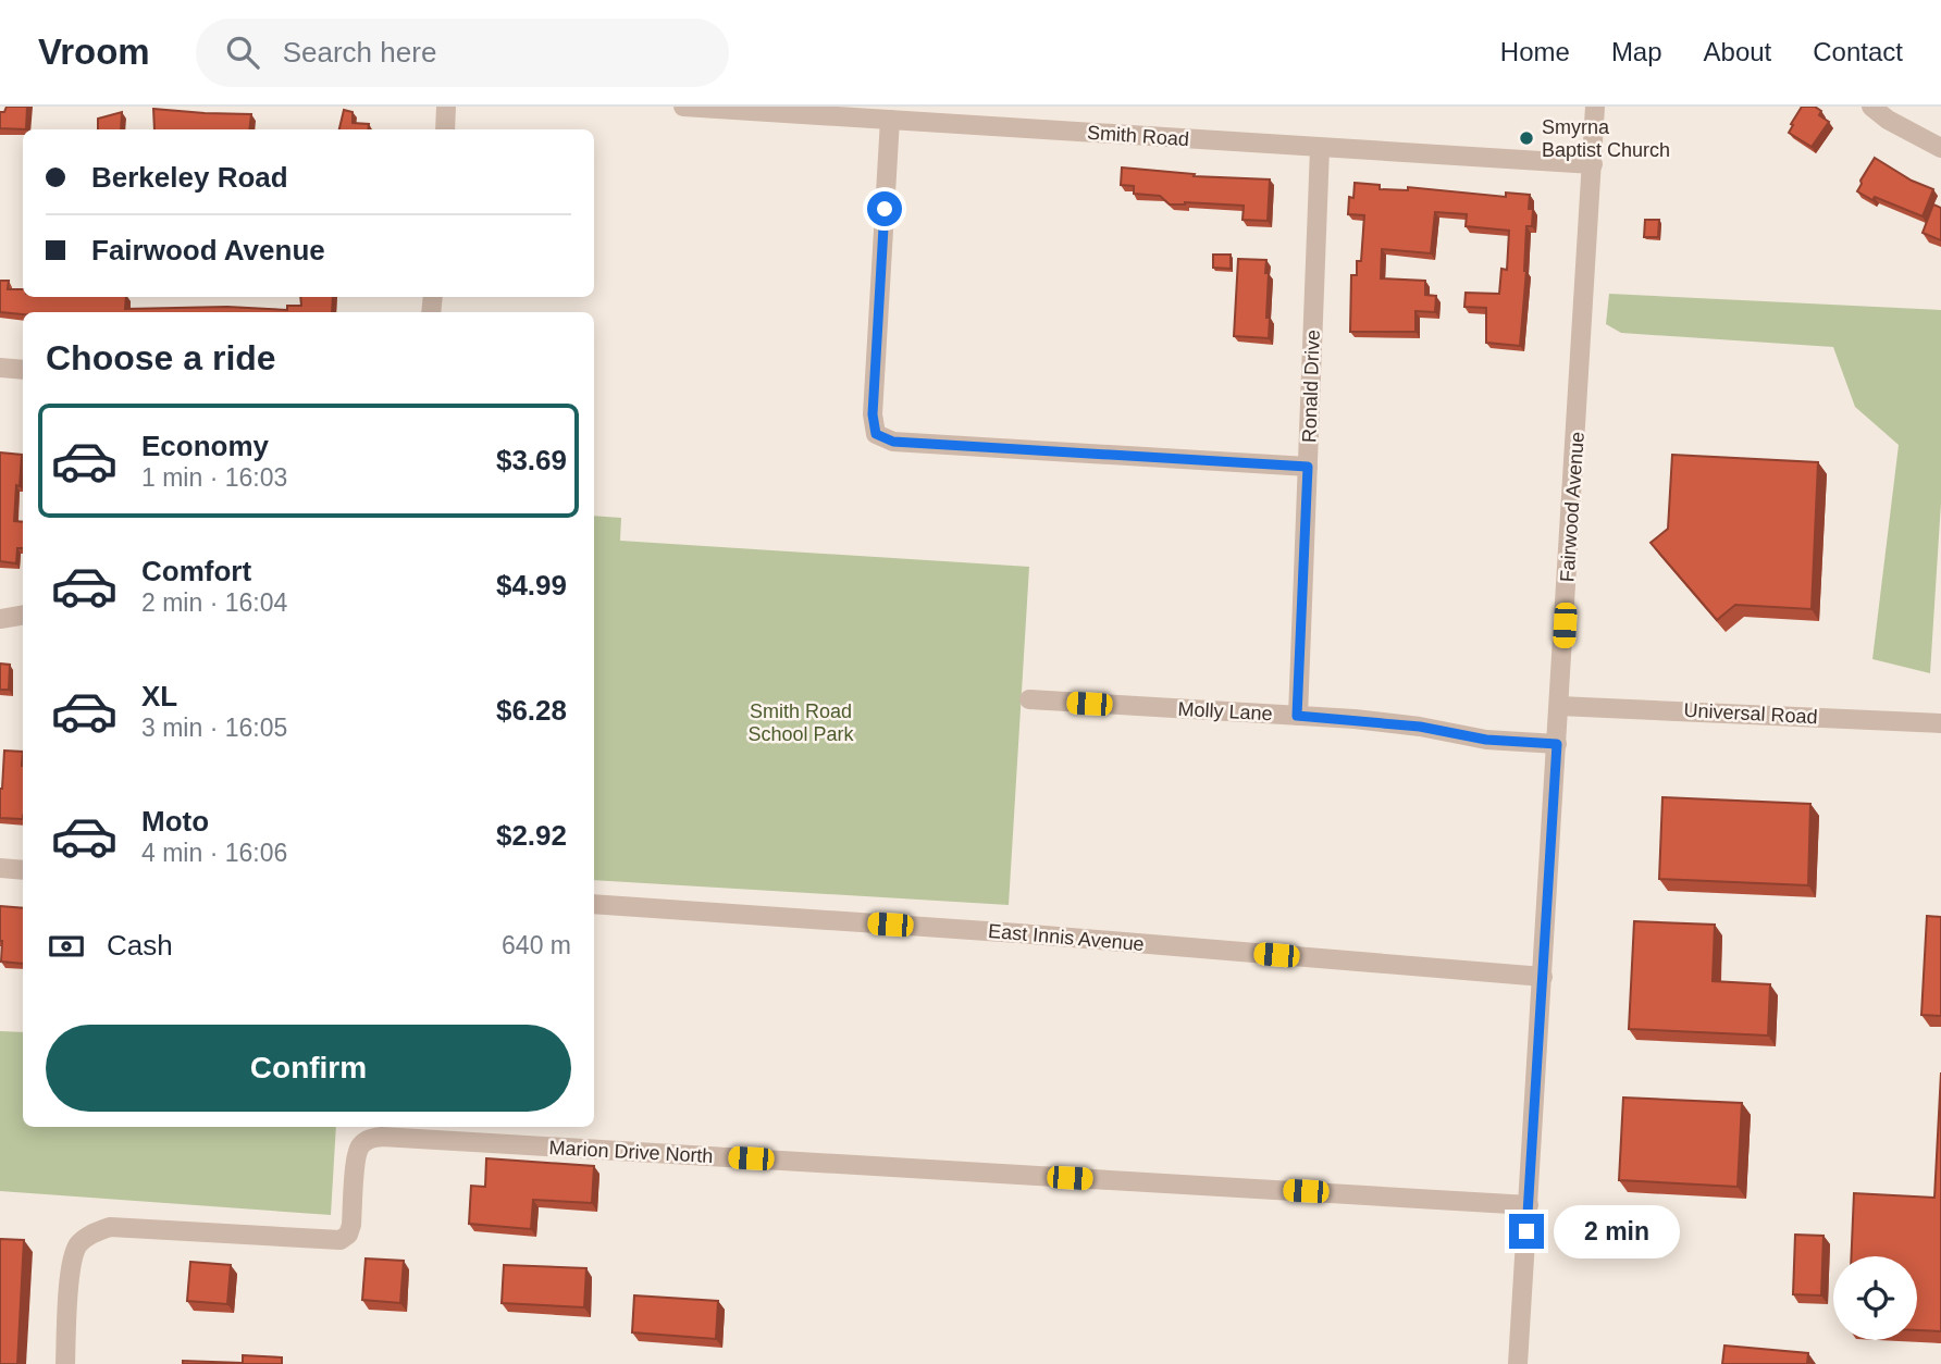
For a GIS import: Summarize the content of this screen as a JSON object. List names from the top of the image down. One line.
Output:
{"streets":{"street":["Smith Road","Ronald Drive","Fairwood Avenue","Molly Lane","Universal Road","East Innis Avenue","Marion Drive North"]},"crossings":[["Smith Road","Ronald Drive"],["Smith Road","Fairwood Avenue"],["Ronald Drive","Molly Lane"],["Fairwood Avenue","Molly Lane"],["Fairwood Avenue","Universal Road"],["Fairwood Avenue","East Innis Avenue"],["Fairwood Avenue","Marion Drive North"]],"parks":["Smith Road School Park"],"places":["Smyrna Baptist Church"],"page":{"header":"Vroom","search":"Search here","nav":["Home","Map","About","Contact"],"banner":["Berkeley Road","Fairwood Avenue"],"heading":"Choose a ride","list":[{"name":"Economy","note":"1 min · 16:03","value":"$3.69"},{"name":"Comfort","note":"2 min · 16:04","value":"$4.99"},{"name":"XL","note":"3 min · 16:05","value":"$6.28"},{"name":"Moto","note":"4 min · 16:06","value":"$2.92"}],"pay":["Cash","640 m"],"buttons":"Confirm","bubble":"2 min"}}
